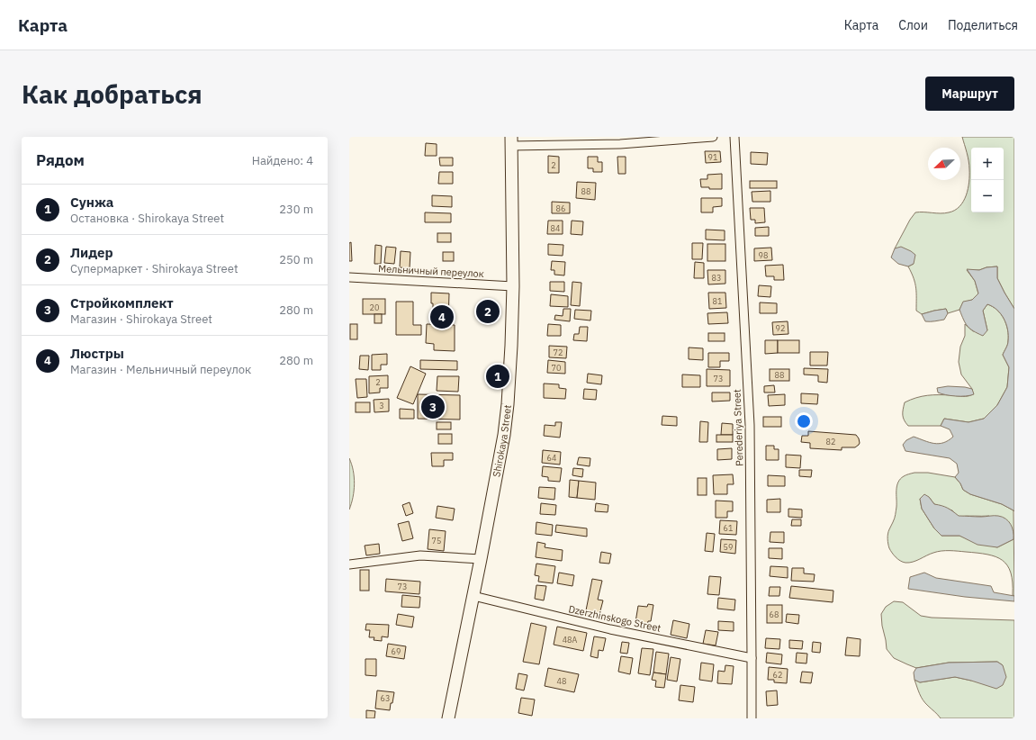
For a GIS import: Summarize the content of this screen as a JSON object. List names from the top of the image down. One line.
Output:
{"streets":{"street":["Мельничный переулок","Perederiya Street","Shirokaya Street","Dzerzhinskogo Street"]},"crossings":[["Мельничный переулок","Shirokaya Street"],["Perederiya Street","Dzerzhinskogo Street"],["Shirokaya Street","Dzerzhinskogo Street"]],"house_numbers":["91","2","88","86","84","98","83","81","20","92","72","70","88","73","2","3","82","64","61","75","59","73","68","48А","69","62","48","63"],"north":"bottom left","page":{"header":"Карта","nav":["Карта","Слои","Поделиться"],"buttons":"Маршрут","title":"Как добраться","heading":["Рядом","Найдено: 4"],"map_buttons":["+","−"],"list":[{"mark":"1","name":"Сунжа","note":"Остановка · Shirokaya Street","value":"230 m"},{"mark":"2","name":"Лидер","note":"Супермаркет · Shirokaya Street","value":"250 m"},{"mark":"3","name":"Стройкомплект","note":"Магазин · Shirokaya Street","value":"280 m"},{"mark":"4","name":"Люстры","note":"Магазин · Мельничный переулок","value":"280 m"}],"pins":["2","4","1","3"]}}
